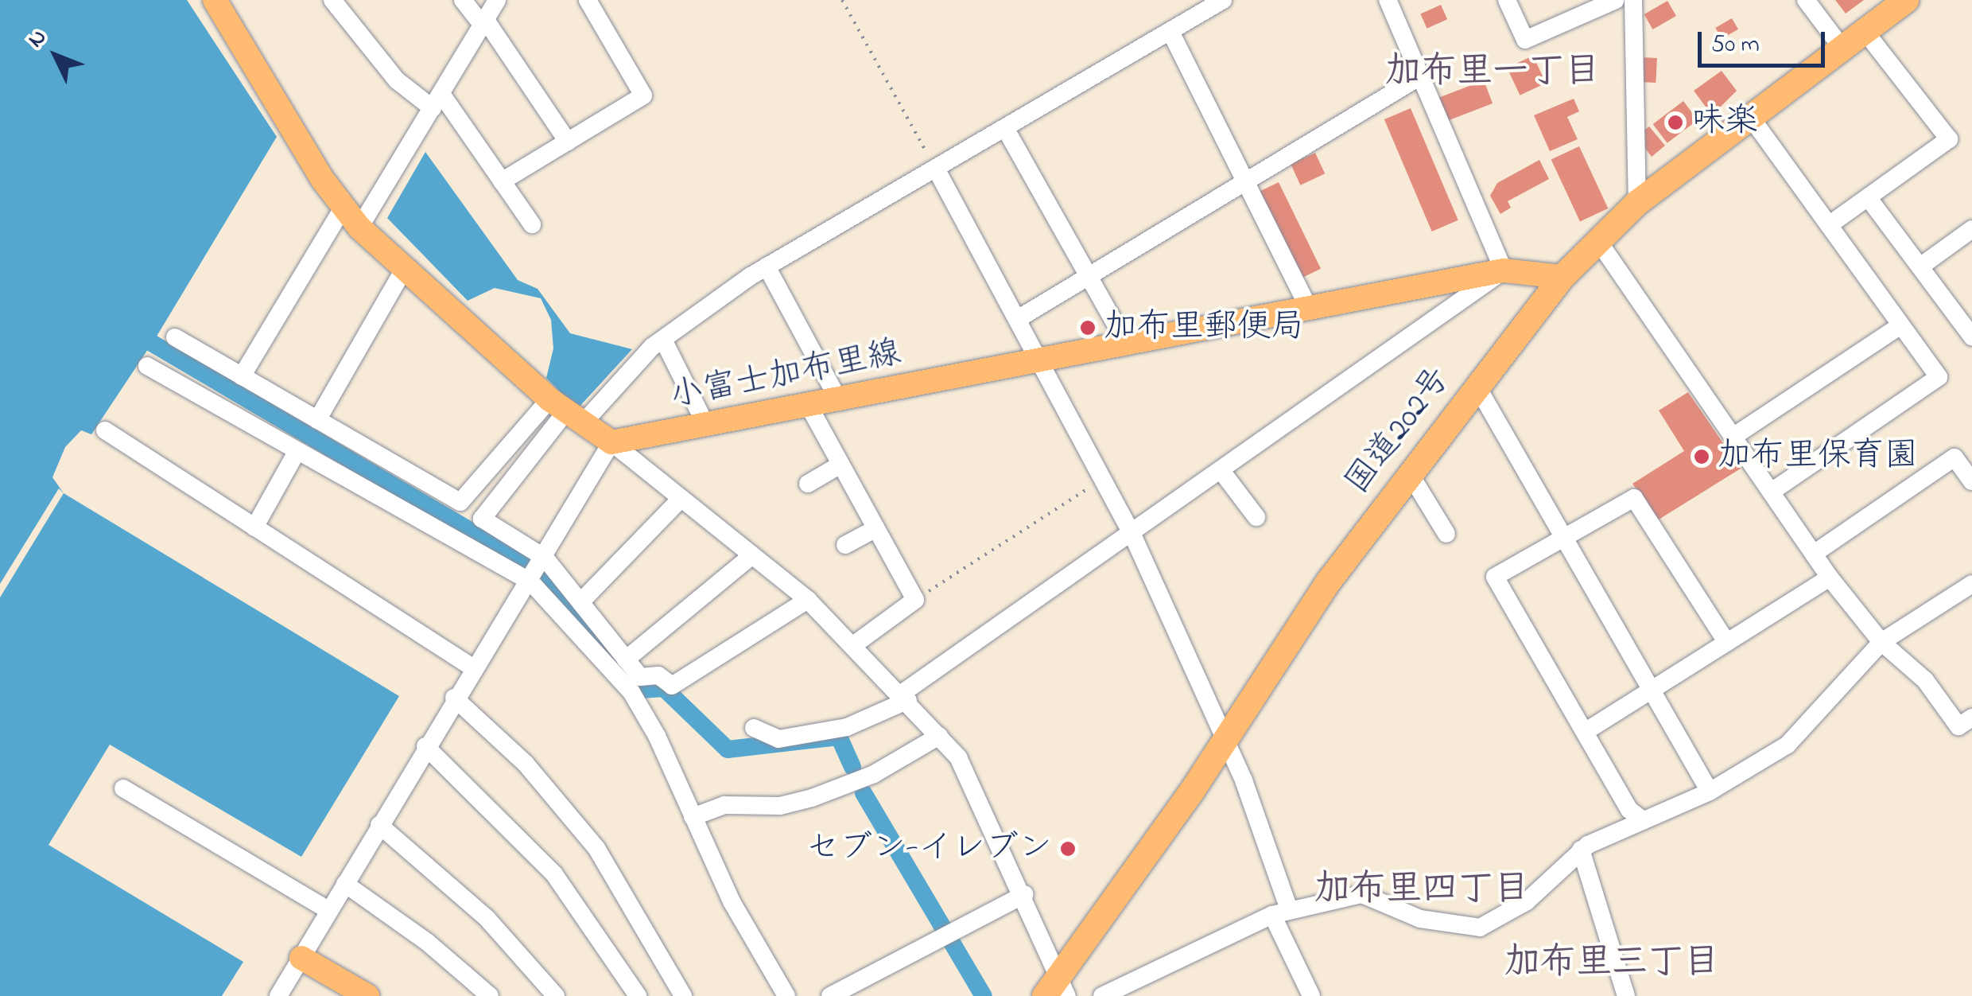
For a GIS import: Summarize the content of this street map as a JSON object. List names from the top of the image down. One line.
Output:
{"streets":{"highway":["国道202号"],"main road":["小富士加布里線"]},"crossings":[["小富士加布里線","国道202号"]],"districts":["加布里一丁目","加布里四丁目","加布里三丁目"],"places":["味楽","加布里郵便局","加布里保育園","セブン-イレブン"],"scale_bar":"50 m","north":"top left"}
